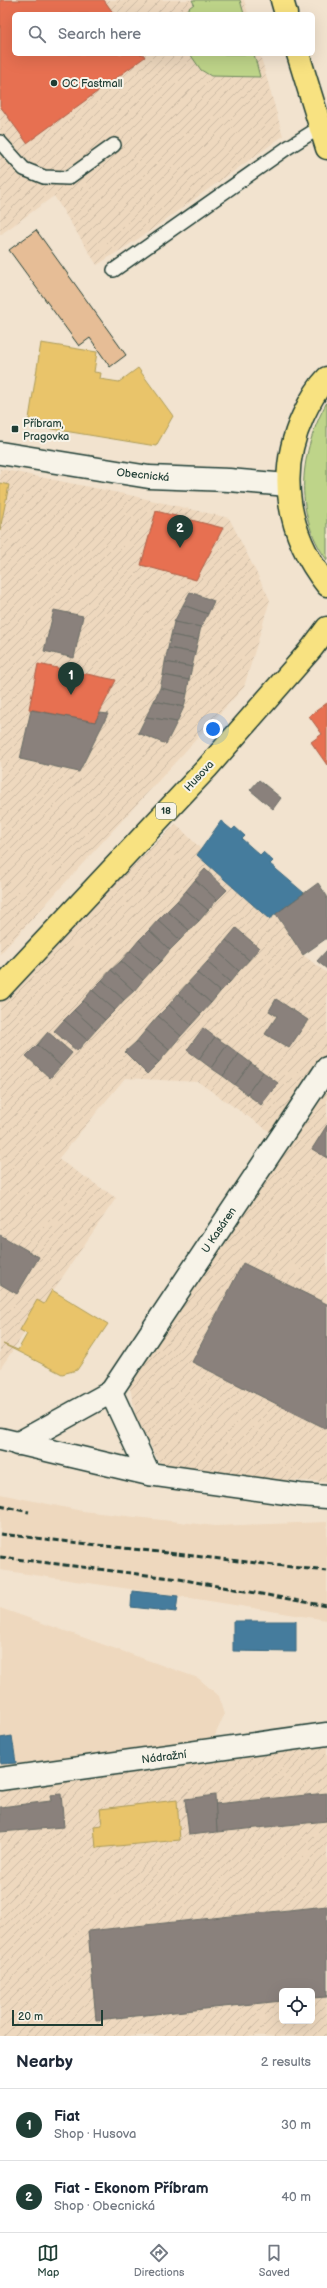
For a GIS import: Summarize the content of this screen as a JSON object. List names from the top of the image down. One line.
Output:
{"streets":{"main road":["Husova","18"],"street":["Obecnická","U Kasáren","Nádražní"]},"places":{"other":["OC Fastmall"],"transit":["Příbram, Pragovka"]},"scale_bar":"20 m","page":{"search":"Search here","pins":["2","1"],"scale":"20 m","heading":["Nearby","2 results"],"list":[{"mark":"1","name":"Fiat","note":"Shop · Husova","value":"30 m"},{"mark":"2","name":"Fiat - Ekonom Příbram","note":"Shop · Obecnická","value":"40 m"}],"nav":["Map","Directions","Saved"]}}
